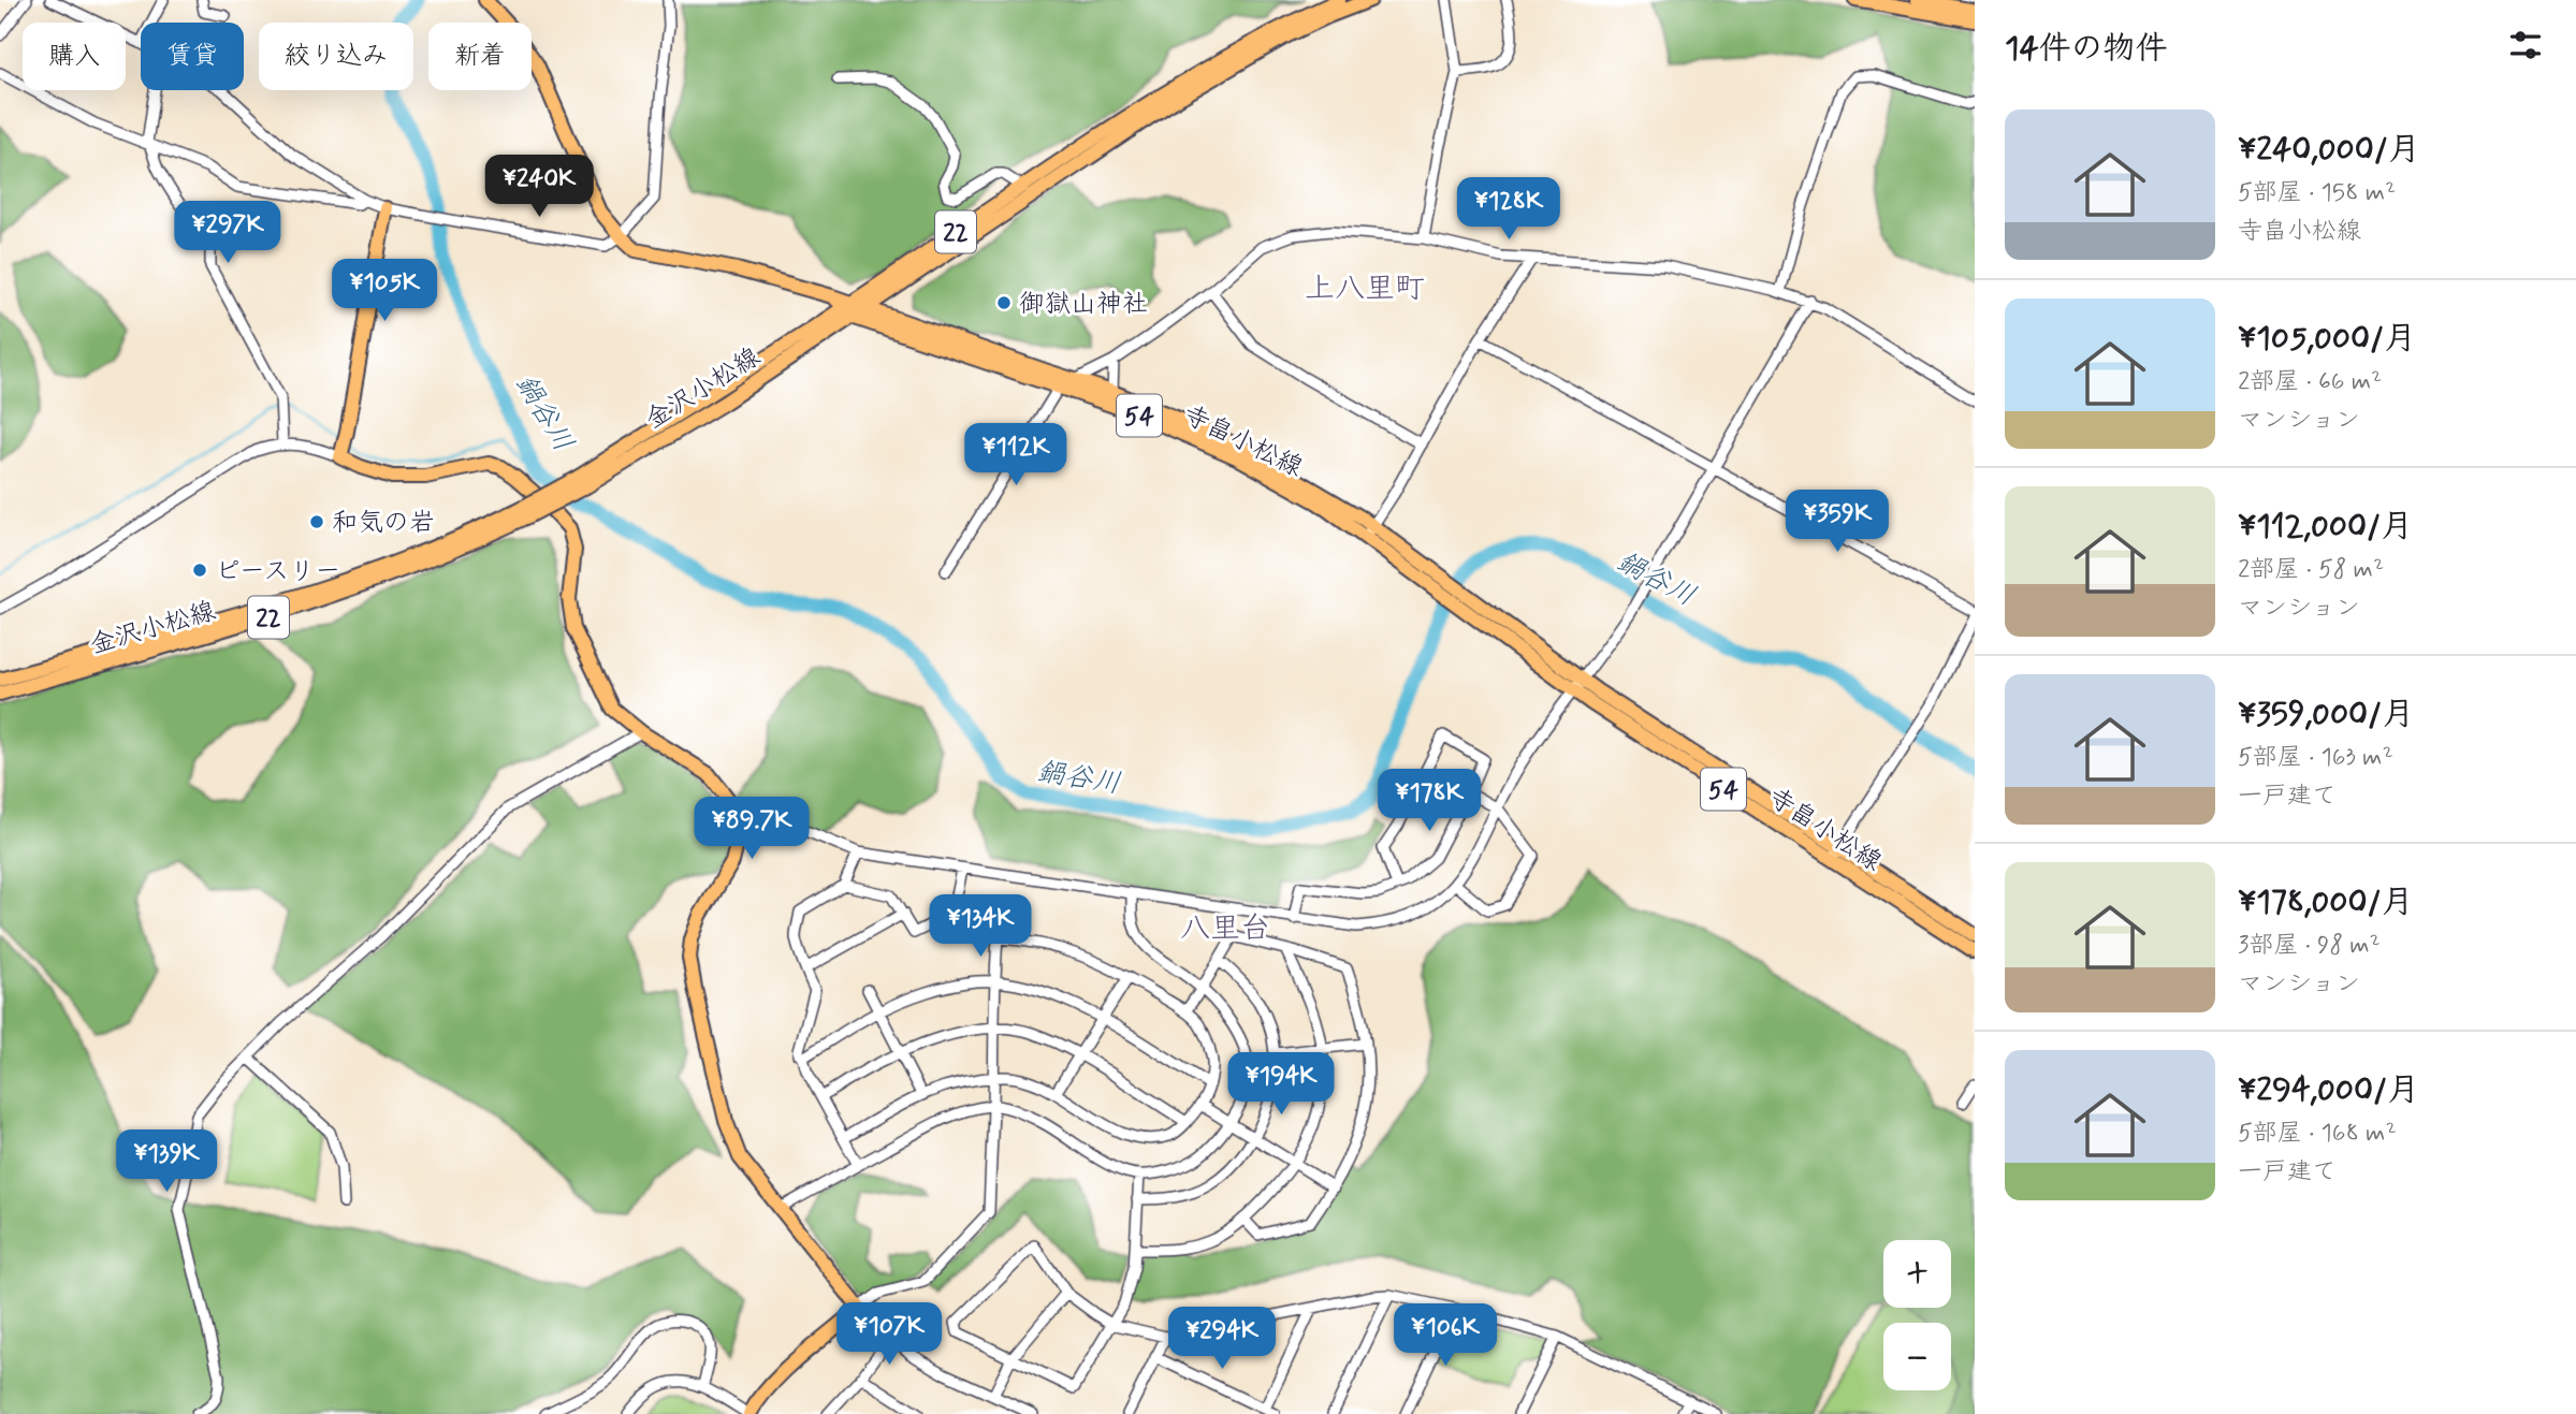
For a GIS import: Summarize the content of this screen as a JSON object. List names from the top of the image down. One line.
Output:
{"streets":{"main road":["22","金沢小松線","54","寺畠小松線"]},"crossings":[["金沢小松線","寺畠小松線"]],"districts":["上八里町","八里台"],"water":["鍋谷川"],"places":["御獄山神社","和気の岩","ピースリー"],"page":{"heading":"14件の物件","chip":["購入","賃貸","絞り込み","新着"],"list":[{"name":"¥240,000/月","note":"5部屋 · 158 m² · 寺畠小松線"},{"name":"¥105,000/月","note":"2部屋 · 66 m² · マンション"},{"name":"¥112,000/月","note":"2部屋 · 58 m² · マンション"},{"name":"¥359,000/月","note":"5部屋 · 163 m² · 一戸建て"},{"name":"¥178,000/月","note":"3部屋 · 98 m² · マンション"},{"name":"¥294,000/月","note":"5部屋 · 168 m² · 一戸建て"}],"price":["¥240K","¥128K","¥297K","¥105K","¥112K","¥359K","¥178K","¥89.7K","¥134K","¥194K","¥139K","¥107K","¥106K","¥294K"],"map_buttons":["+","−"]}}
